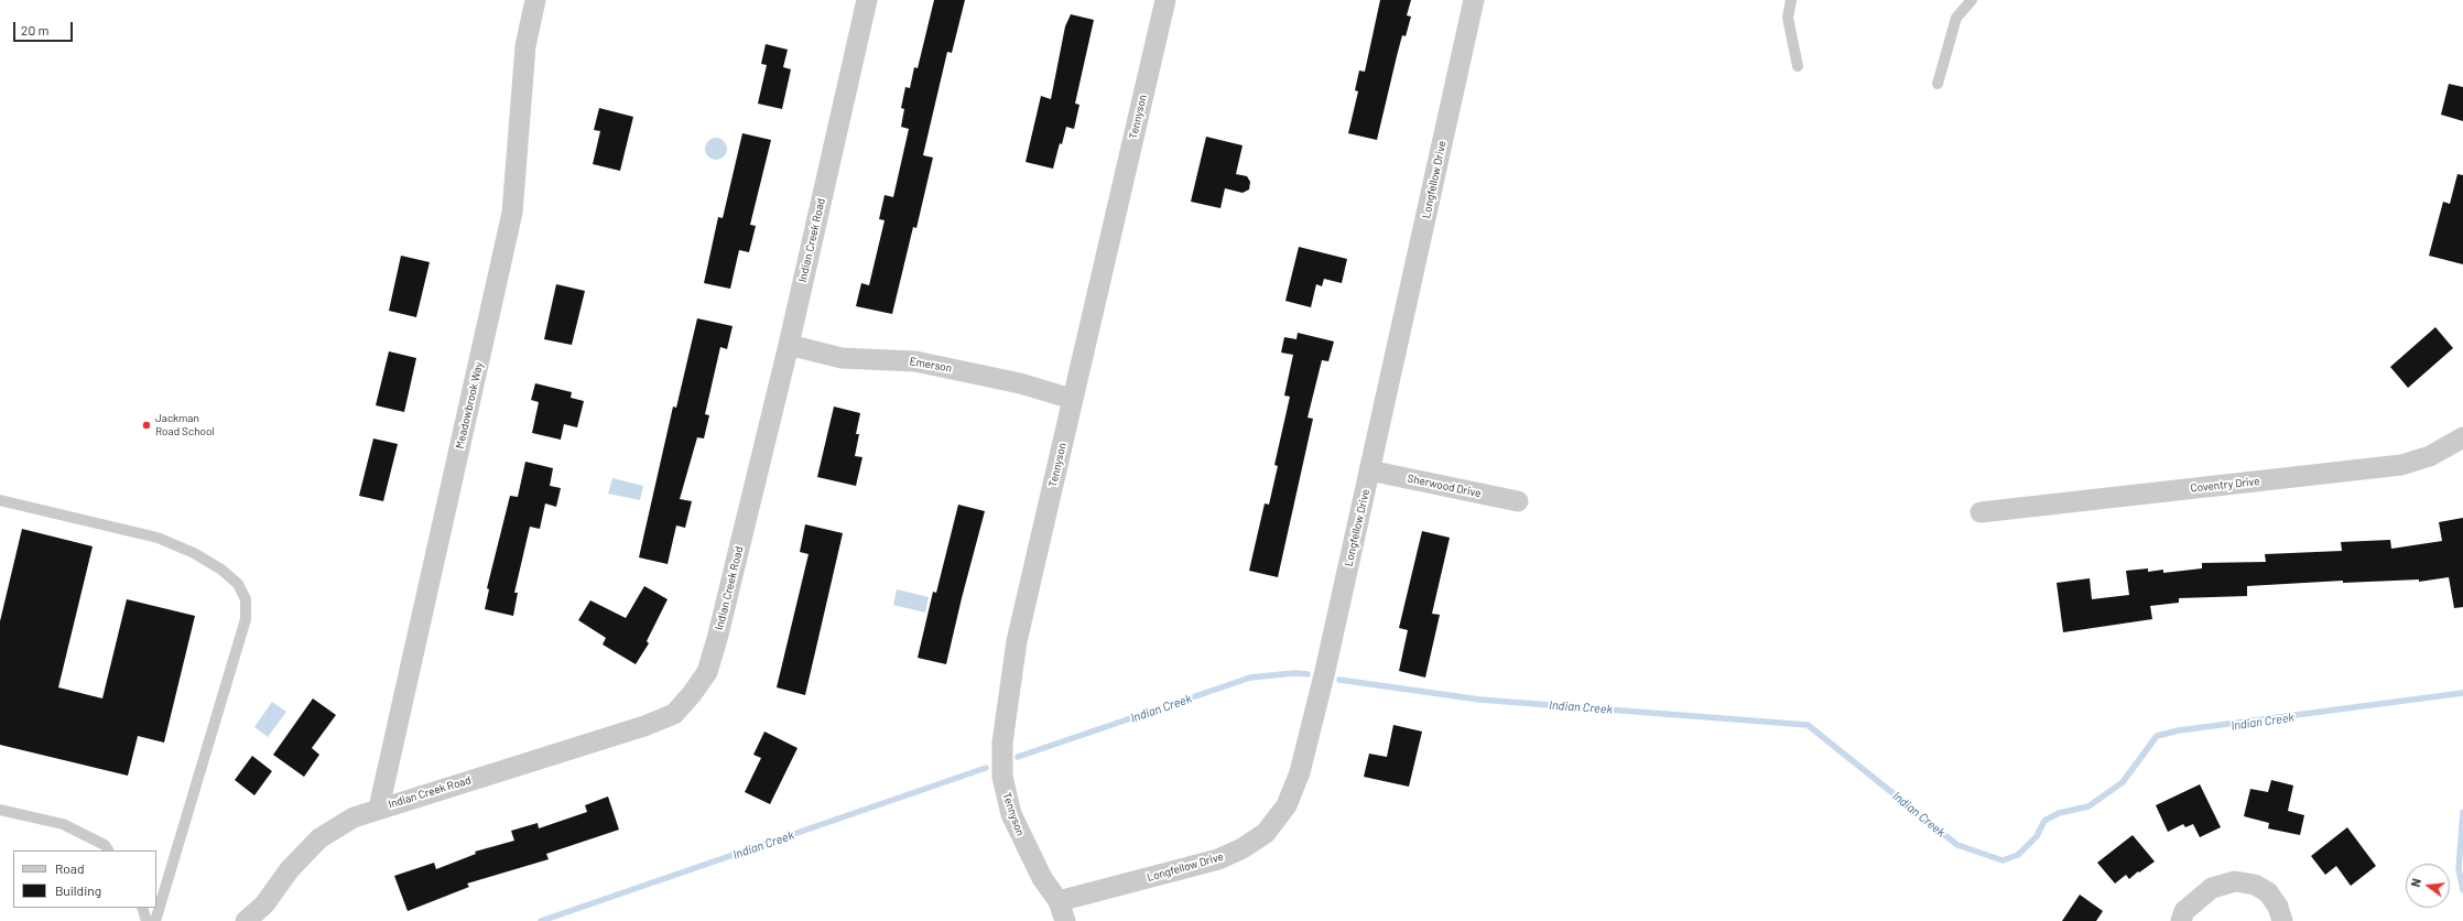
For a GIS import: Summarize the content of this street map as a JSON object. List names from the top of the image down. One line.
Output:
{"streets":{"street":["Tennyson","Longfellow Drive","Indian Creek Road","Emerson","Meadowbrook Way","Coventry Drive","Sherwood Drive"]},"crossings":[["Tennyson","Longfellow Drive"],["Tennyson","Emerson"],["Longfellow Drive","Sherwood Drive"],["Indian Creek Road","Emerson"],["Indian Creek Road","Meadowbrook Way"]],"water":["Indian Creek"],"places":["Jackman Road School"],"legend":["Road","Building"],"scale_bar":"20 m","north":"left"}
